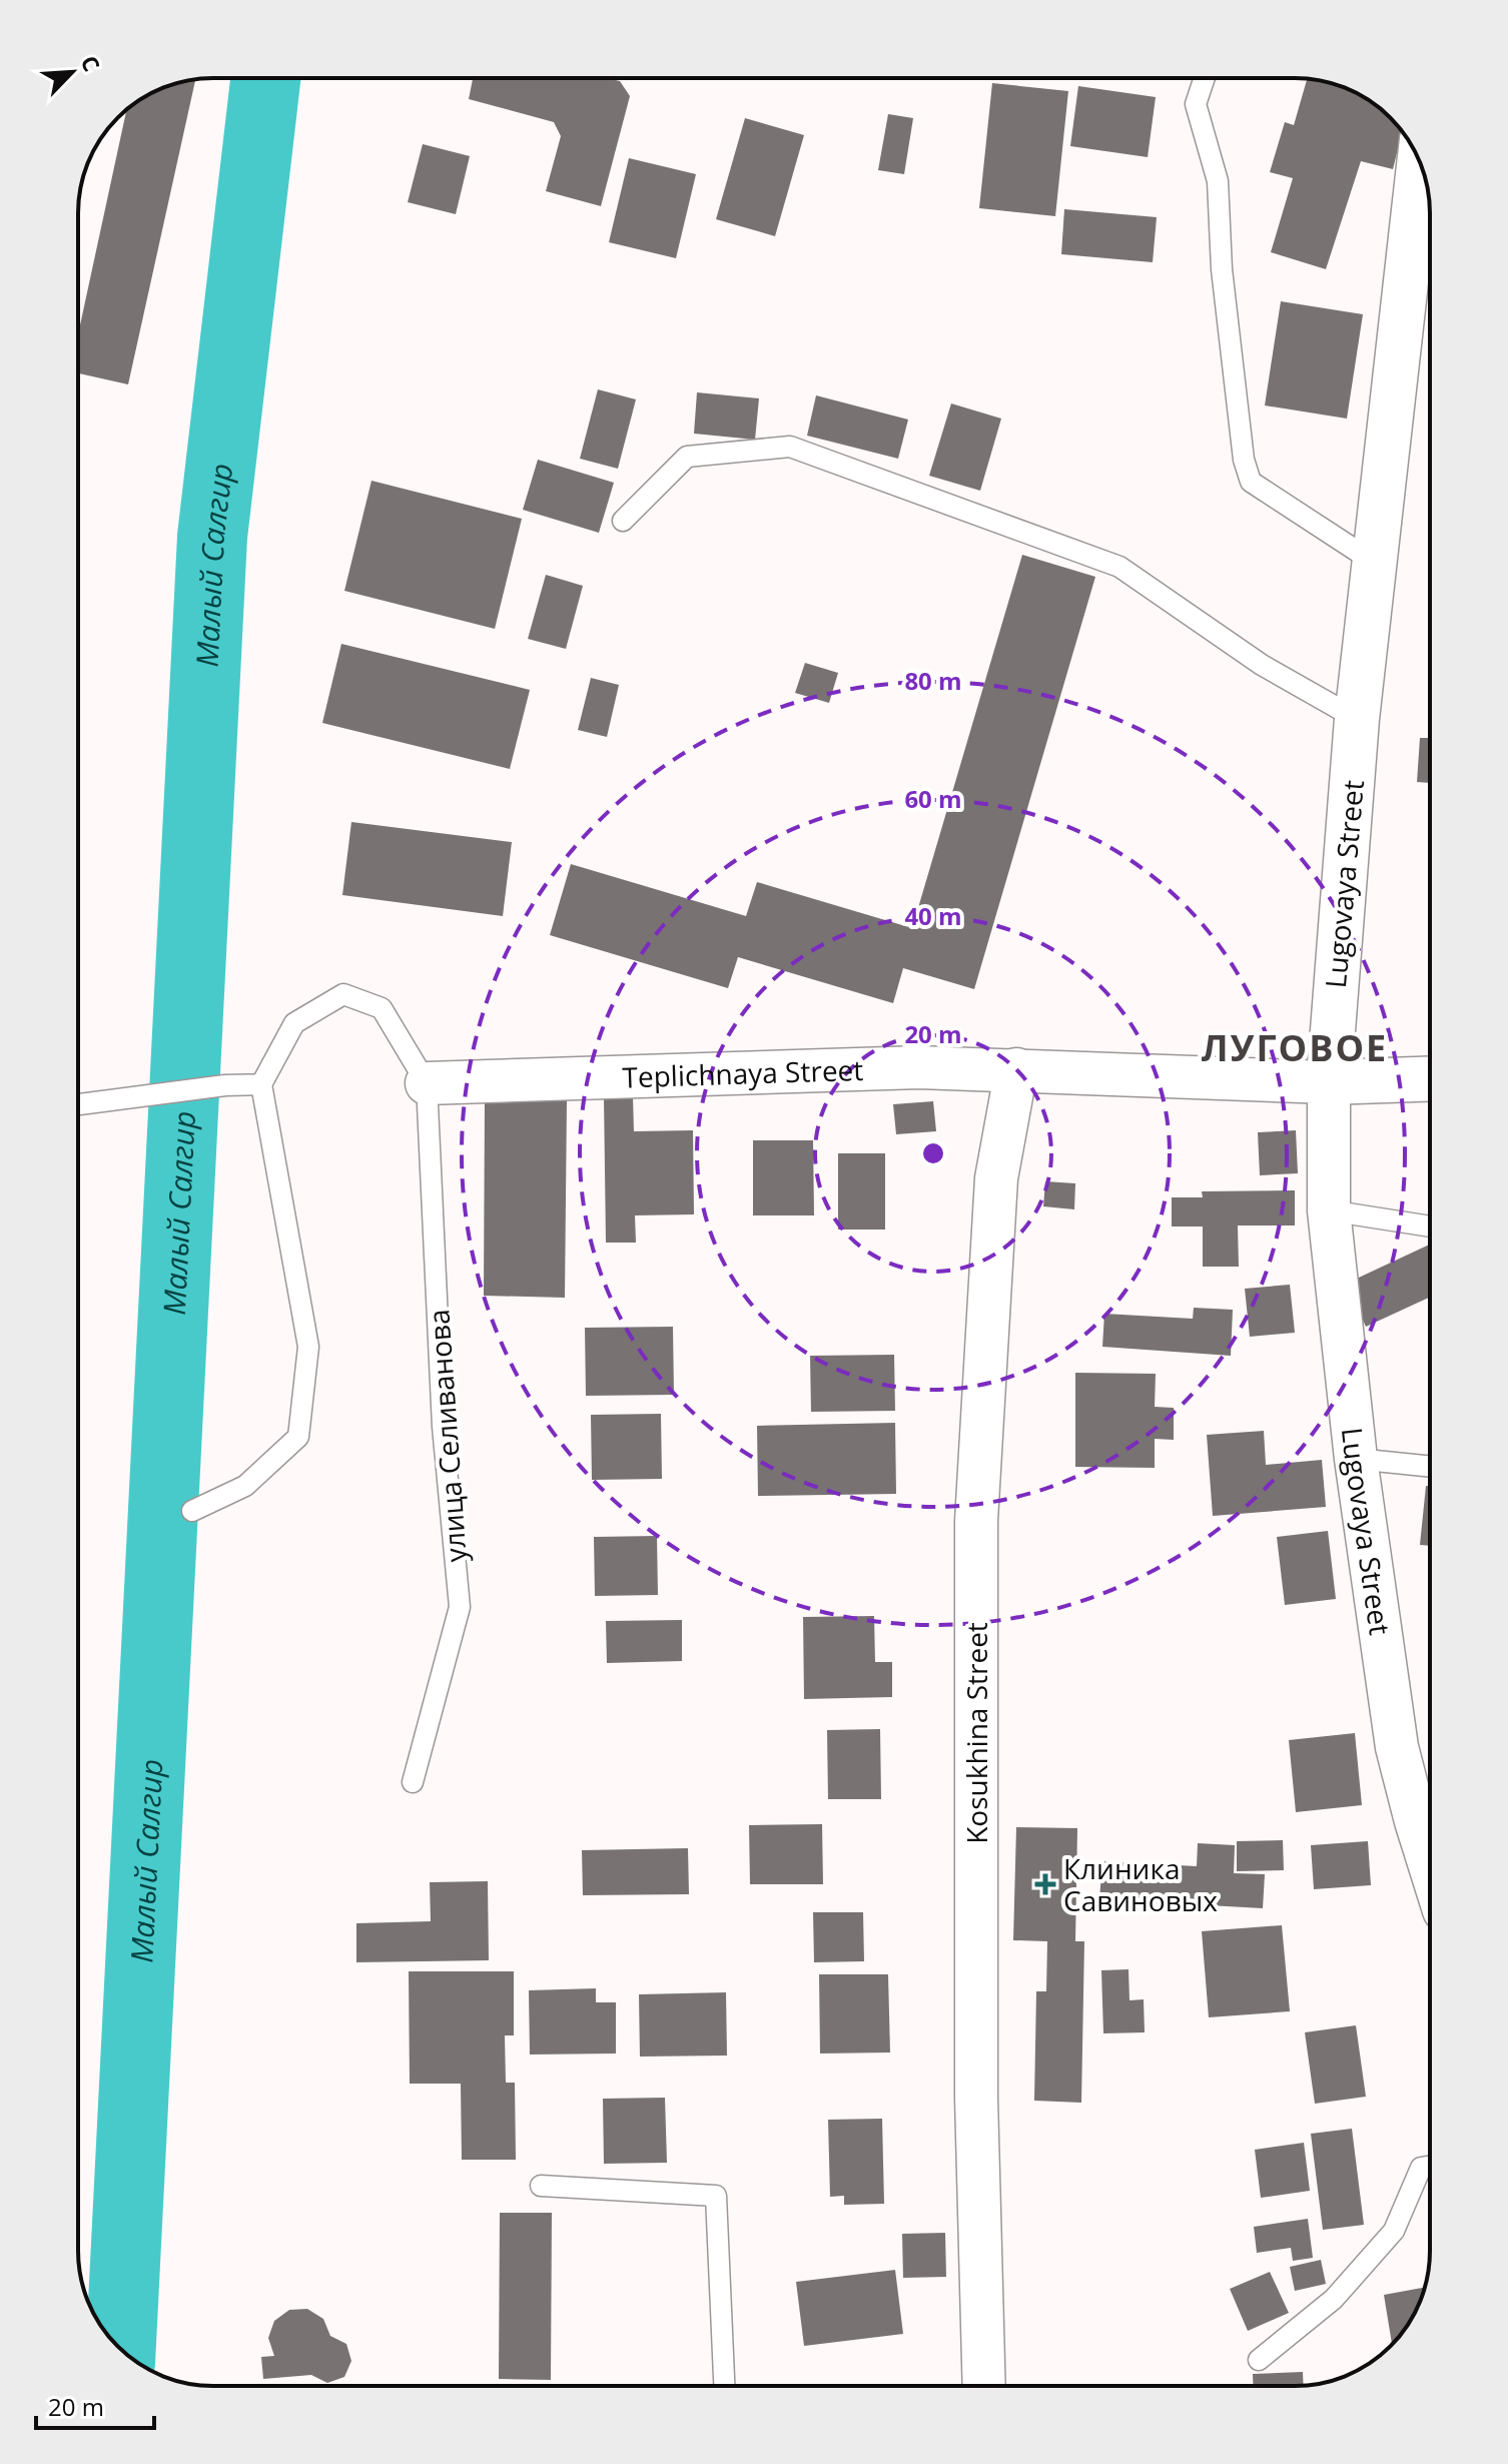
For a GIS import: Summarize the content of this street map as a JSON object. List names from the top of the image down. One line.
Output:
{"streets":{"main road":["Lugovaya Street","Teplichnaya Street"],"street":["Kosukhina Street"],"lane":["улица Селиванова"]},"crossings":[["Lugovaya Street","Teplichnaya Street"],["Teplichnaya Street","улица Селиванова"],["Teplichnaya Street","Kosukhina Street"]],"districts":["ЛУГОВОЕ"],"water":["Малый Салгир"],"places":{"health":["Клиника Савиновых"]},"scale_bar":"20 m","north":"top right","rings":["80 m","60 m","40 m","20 m"]}
